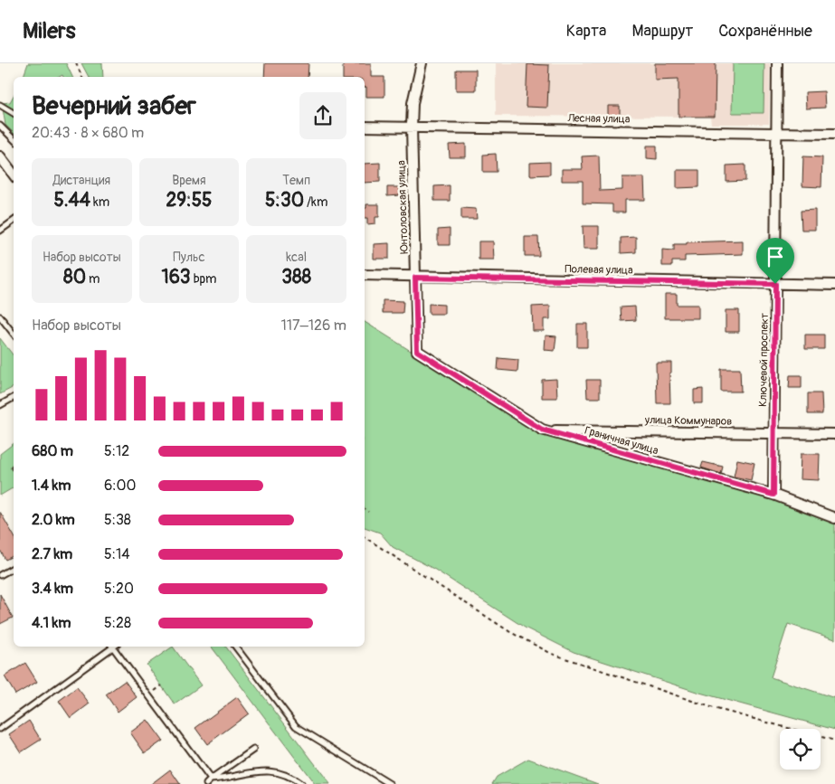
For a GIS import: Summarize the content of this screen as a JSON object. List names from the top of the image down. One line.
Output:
{"streets":{"street":["Лесная улица","Юнтоловская улица","Полевая улица","Ключевой проспект","улица Коммунаров","Граничная улица"]},"crossings":[["Лесная улица","Юнтоловская улица"],["Лесная улица","Ключевой проспект"],["Юнтоловская улица","Полевая улица"],["Юнтоловская улица","Граничная улица"],["Полевая улица","Ключевой проспект"],["Ключевой проспект","улица Коммунаров"],["Ключевой проспект","Граничная улица"],["улица Коммунаров","Граничная улица"]],"page":{"header":"Milers","nav":["Карта","Маршрут","Сохранённые"],"heading":["Вечерний забег","20:43 · 8 × 680 m"],"stats":[["Дистанция","5.44 km"],["Время","29:55"],["Темп","5:30 /km"],["Набор высоты","80 m"],["Пульс","163 bpm"],["kcal","388"]],"chart":["Набор высоты","117–126 m"],"list":[{"name":"680 m","note":"5:12"},{"name":"1.4 km","note":"6:00"},{"name":"2.0 km","note":"5:38"},{"name":"2.7 km","note":"5:14"},{"name":"3.4 km","note":"5:20"},{"name":"4.1 km","note":"5:28"}]}}
